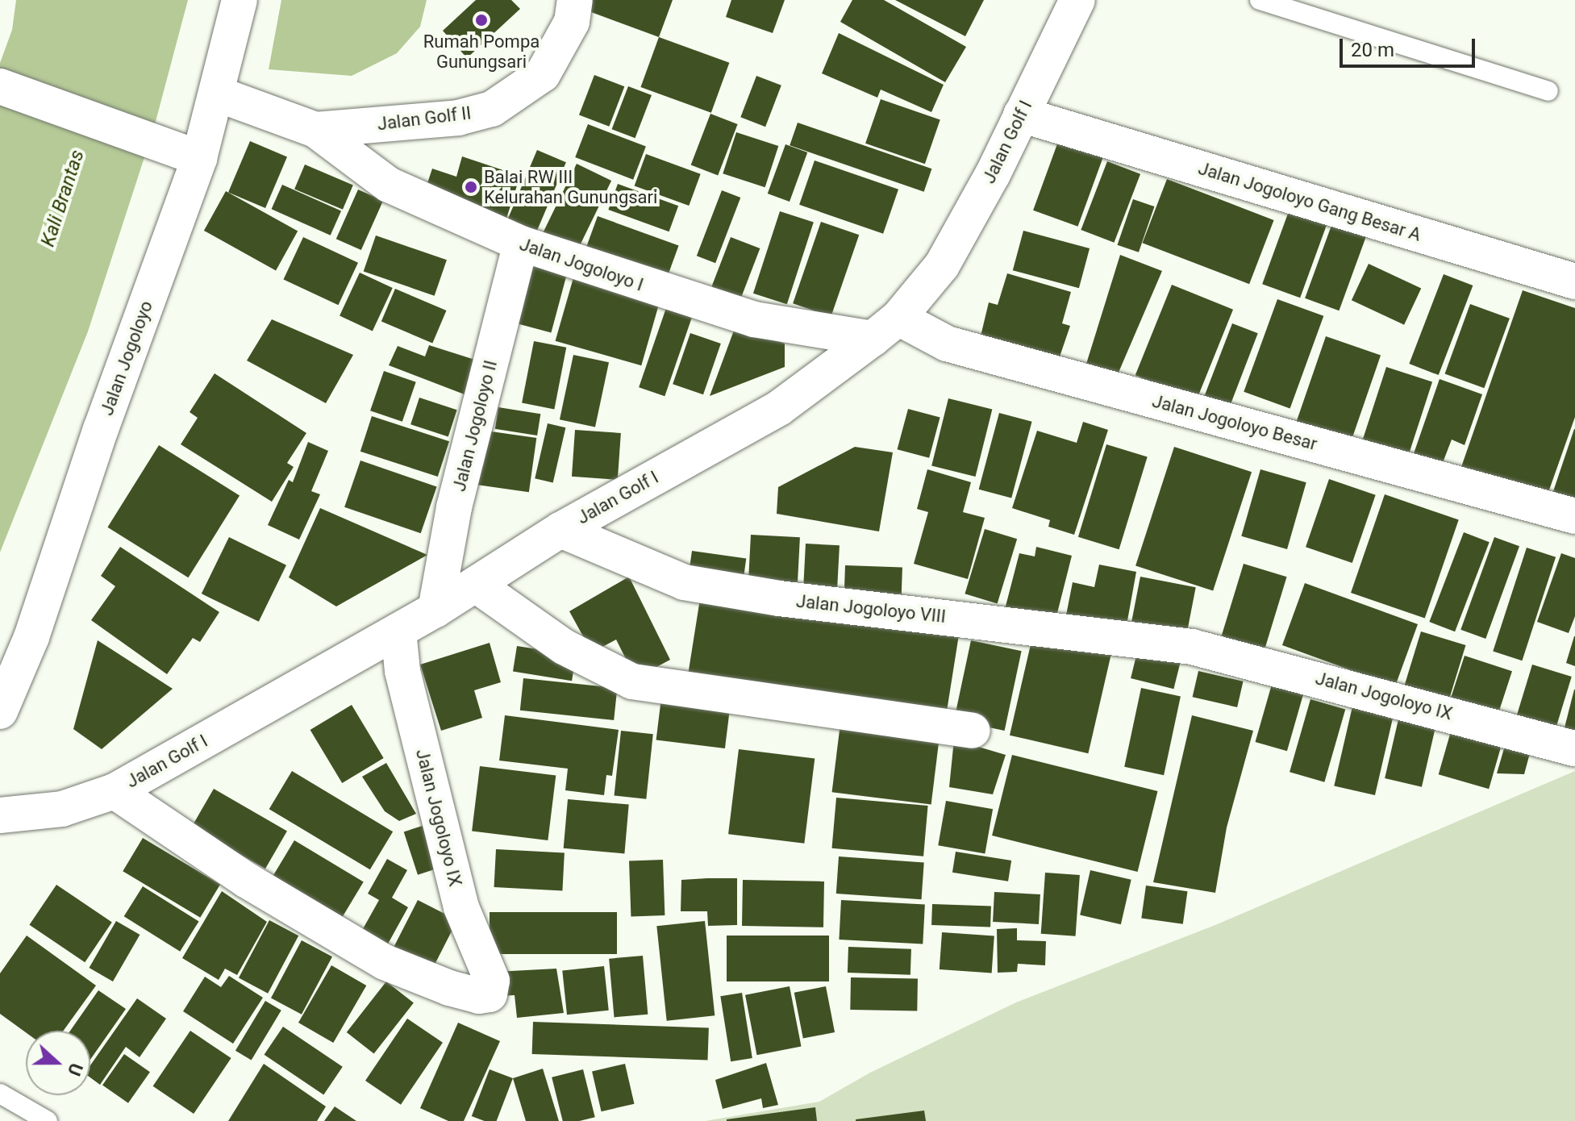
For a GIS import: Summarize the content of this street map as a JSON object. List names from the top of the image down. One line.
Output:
{"streets":{"street":["Jalan Golf II","Jalan Golf I","Jalan Jogoloyo Gang Besar A","Jalan Jogoloyo I","Jalan Jogoloyo","Jalan Jogoloyo Besar","Jalan Jogoloyo II","Jalan Jogoloyo VIII","Jalan Jogoloyo IX"]},"crossings":[["Jalan Golf II","Jalan Jogoloyo I"],["Jalan Golf II","Jalan Jogoloyo"],["Jalan Golf I","Jalan Jogoloyo Gang Besar A"],["Jalan Golf I","Jalan Jogoloyo I"],["Jalan Golf I","Jalan Jogoloyo Besar"],["Jalan Golf I","Jalan Jogoloyo II"],["Jalan Golf I","Jalan Jogoloyo VIII"],["Jalan Golf I","Jalan Jogoloyo IX"],["Jalan Jogoloyo I","Jalan Jogoloyo Besar"],["Jalan Jogoloyo I","Jalan Jogoloyo II"],["Jalan Jogoloyo VIII","Jalan Jogoloyo IX"]],"water":["Kali Brantas"],"places":["Rumah Pompa Gunungsari","Balai RW III Kelurahan Gunungsari"],"scale_bar":"20 m","north":"right"}
